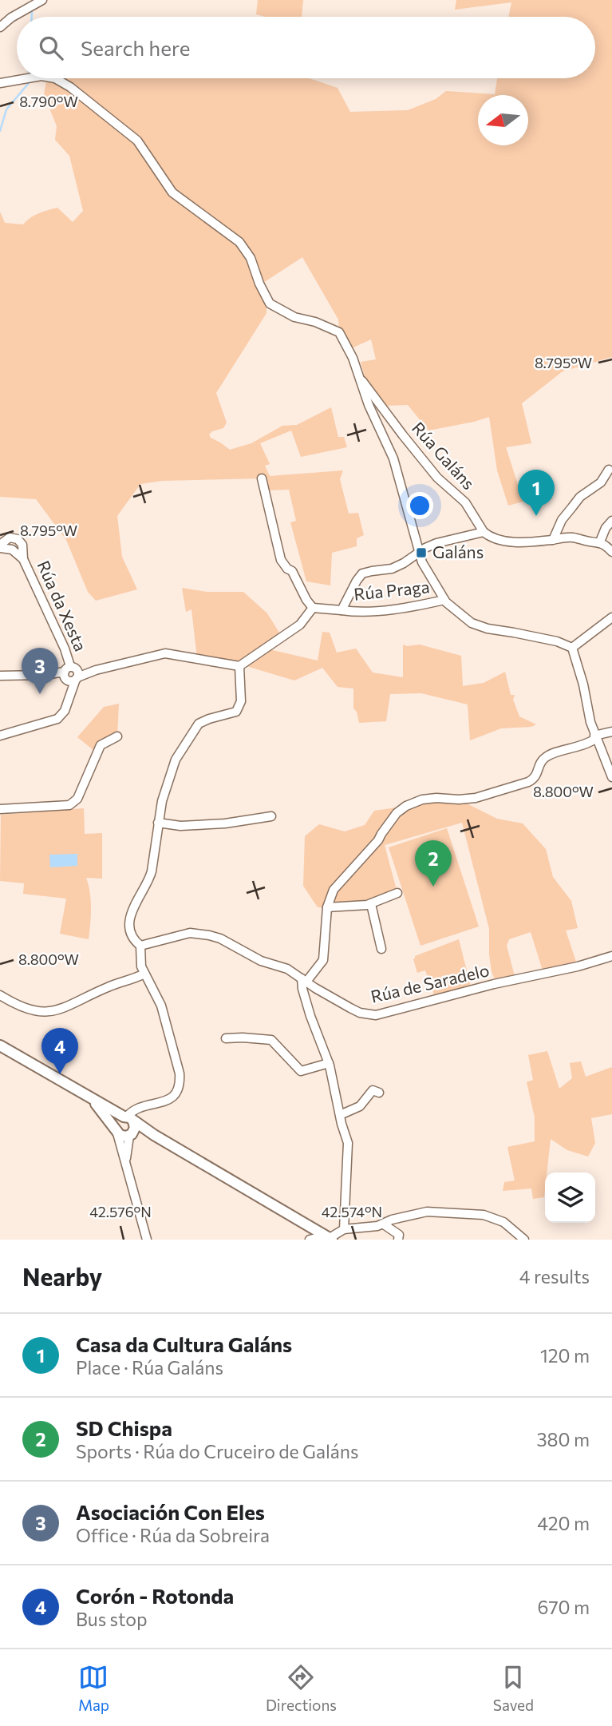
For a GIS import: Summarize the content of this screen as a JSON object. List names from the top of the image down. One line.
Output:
{"streets":{"street":["Rúa Galáns","Rúa Praga","Rúa da Xesta","Rúa de Saradelo"]},"places":{"transit":["Galáns"]},"north":"left","page":{"search":"Search here","pins":["1","3","2","4"],"heading":["Nearby","4 results"],"list":[{"mark":"1","name":"Casa da Cultura Galáns","note":"Place · Rúa Galáns","value":"120 m"},{"mark":"2","name":"SD Chispa","note":"Sports · Rúa do Cruceiro de Galáns","value":"380 m"},{"mark":"3","name":"Asociación Con Eles","note":"Office · Rúa da Sobreira","value":"420 m"},{"mark":"4","name":"Corón - Rotonda","note":"Bus stop","value":"670 m"}],"nav":["Map","Directions","Saved"]},"coordinates":["8.790°W","8.795°W","8.800°W","42.576°N","42.574°N"]}
